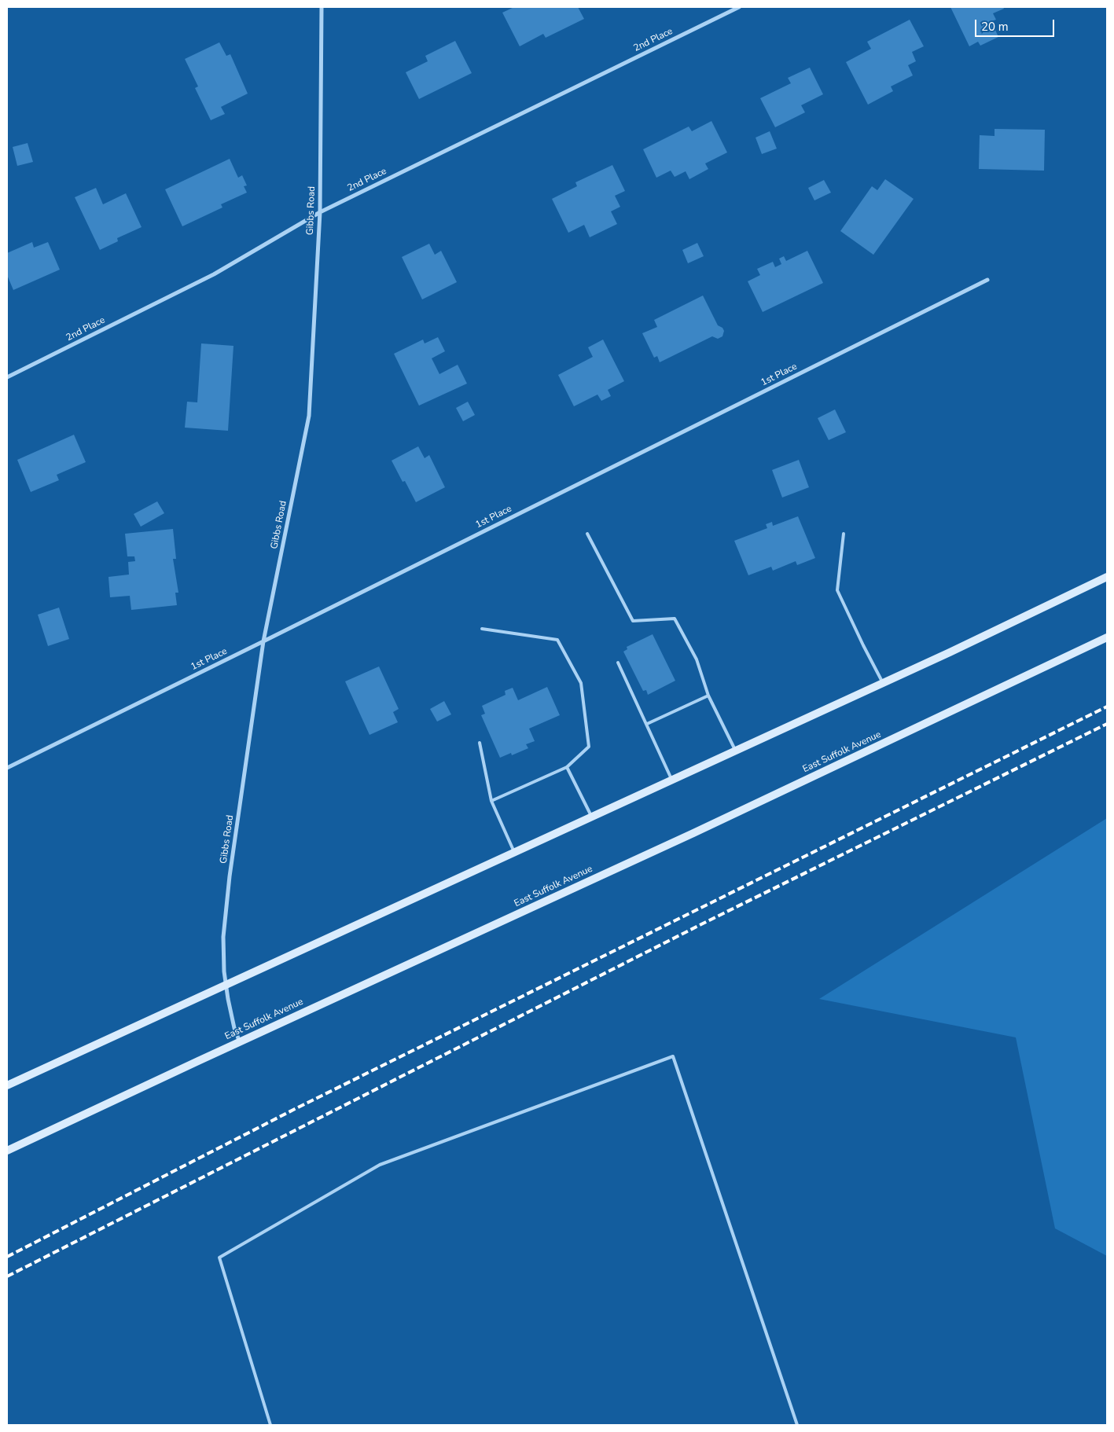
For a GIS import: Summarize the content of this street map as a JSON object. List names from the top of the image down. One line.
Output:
{"streets":{"main road":["East Suffolk Avenue"],"street":["2nd Place","Gibbs Road","1st Place"]},"crossings":[["2nd Place","Gibbs Road"],["Gibbs Road","1st Place"],["Gibbs Road","East Suffolk Avenue"]],"scale_bar":"20 m"}
